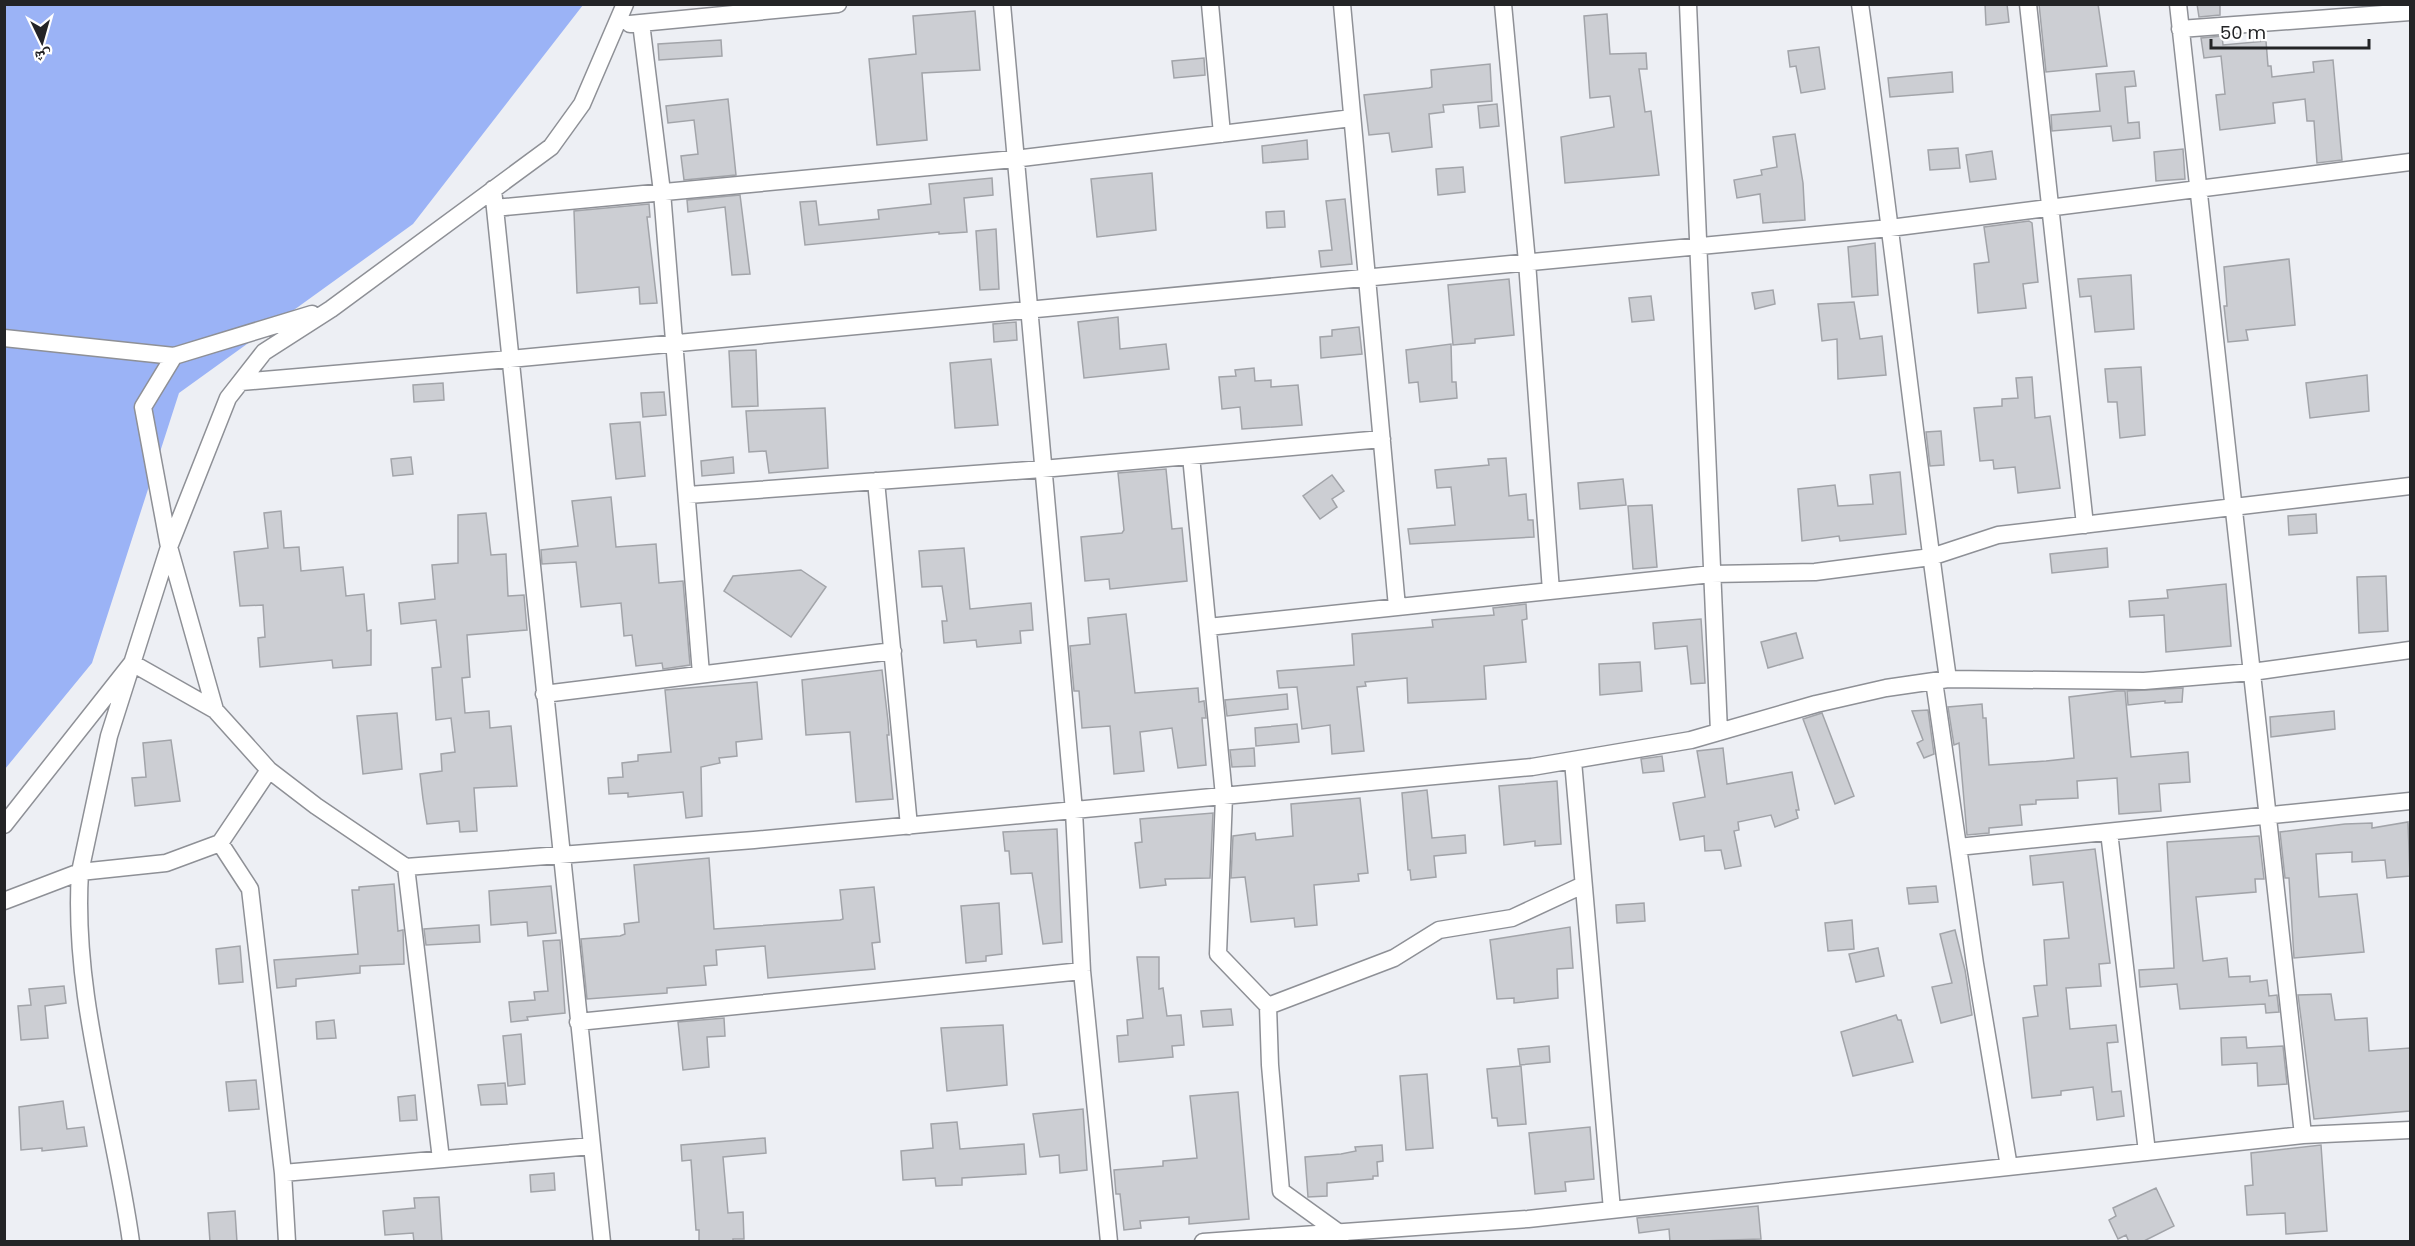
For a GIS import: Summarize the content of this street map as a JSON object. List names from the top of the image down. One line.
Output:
{"scale_bar":"50 m","north":"bottom"}
